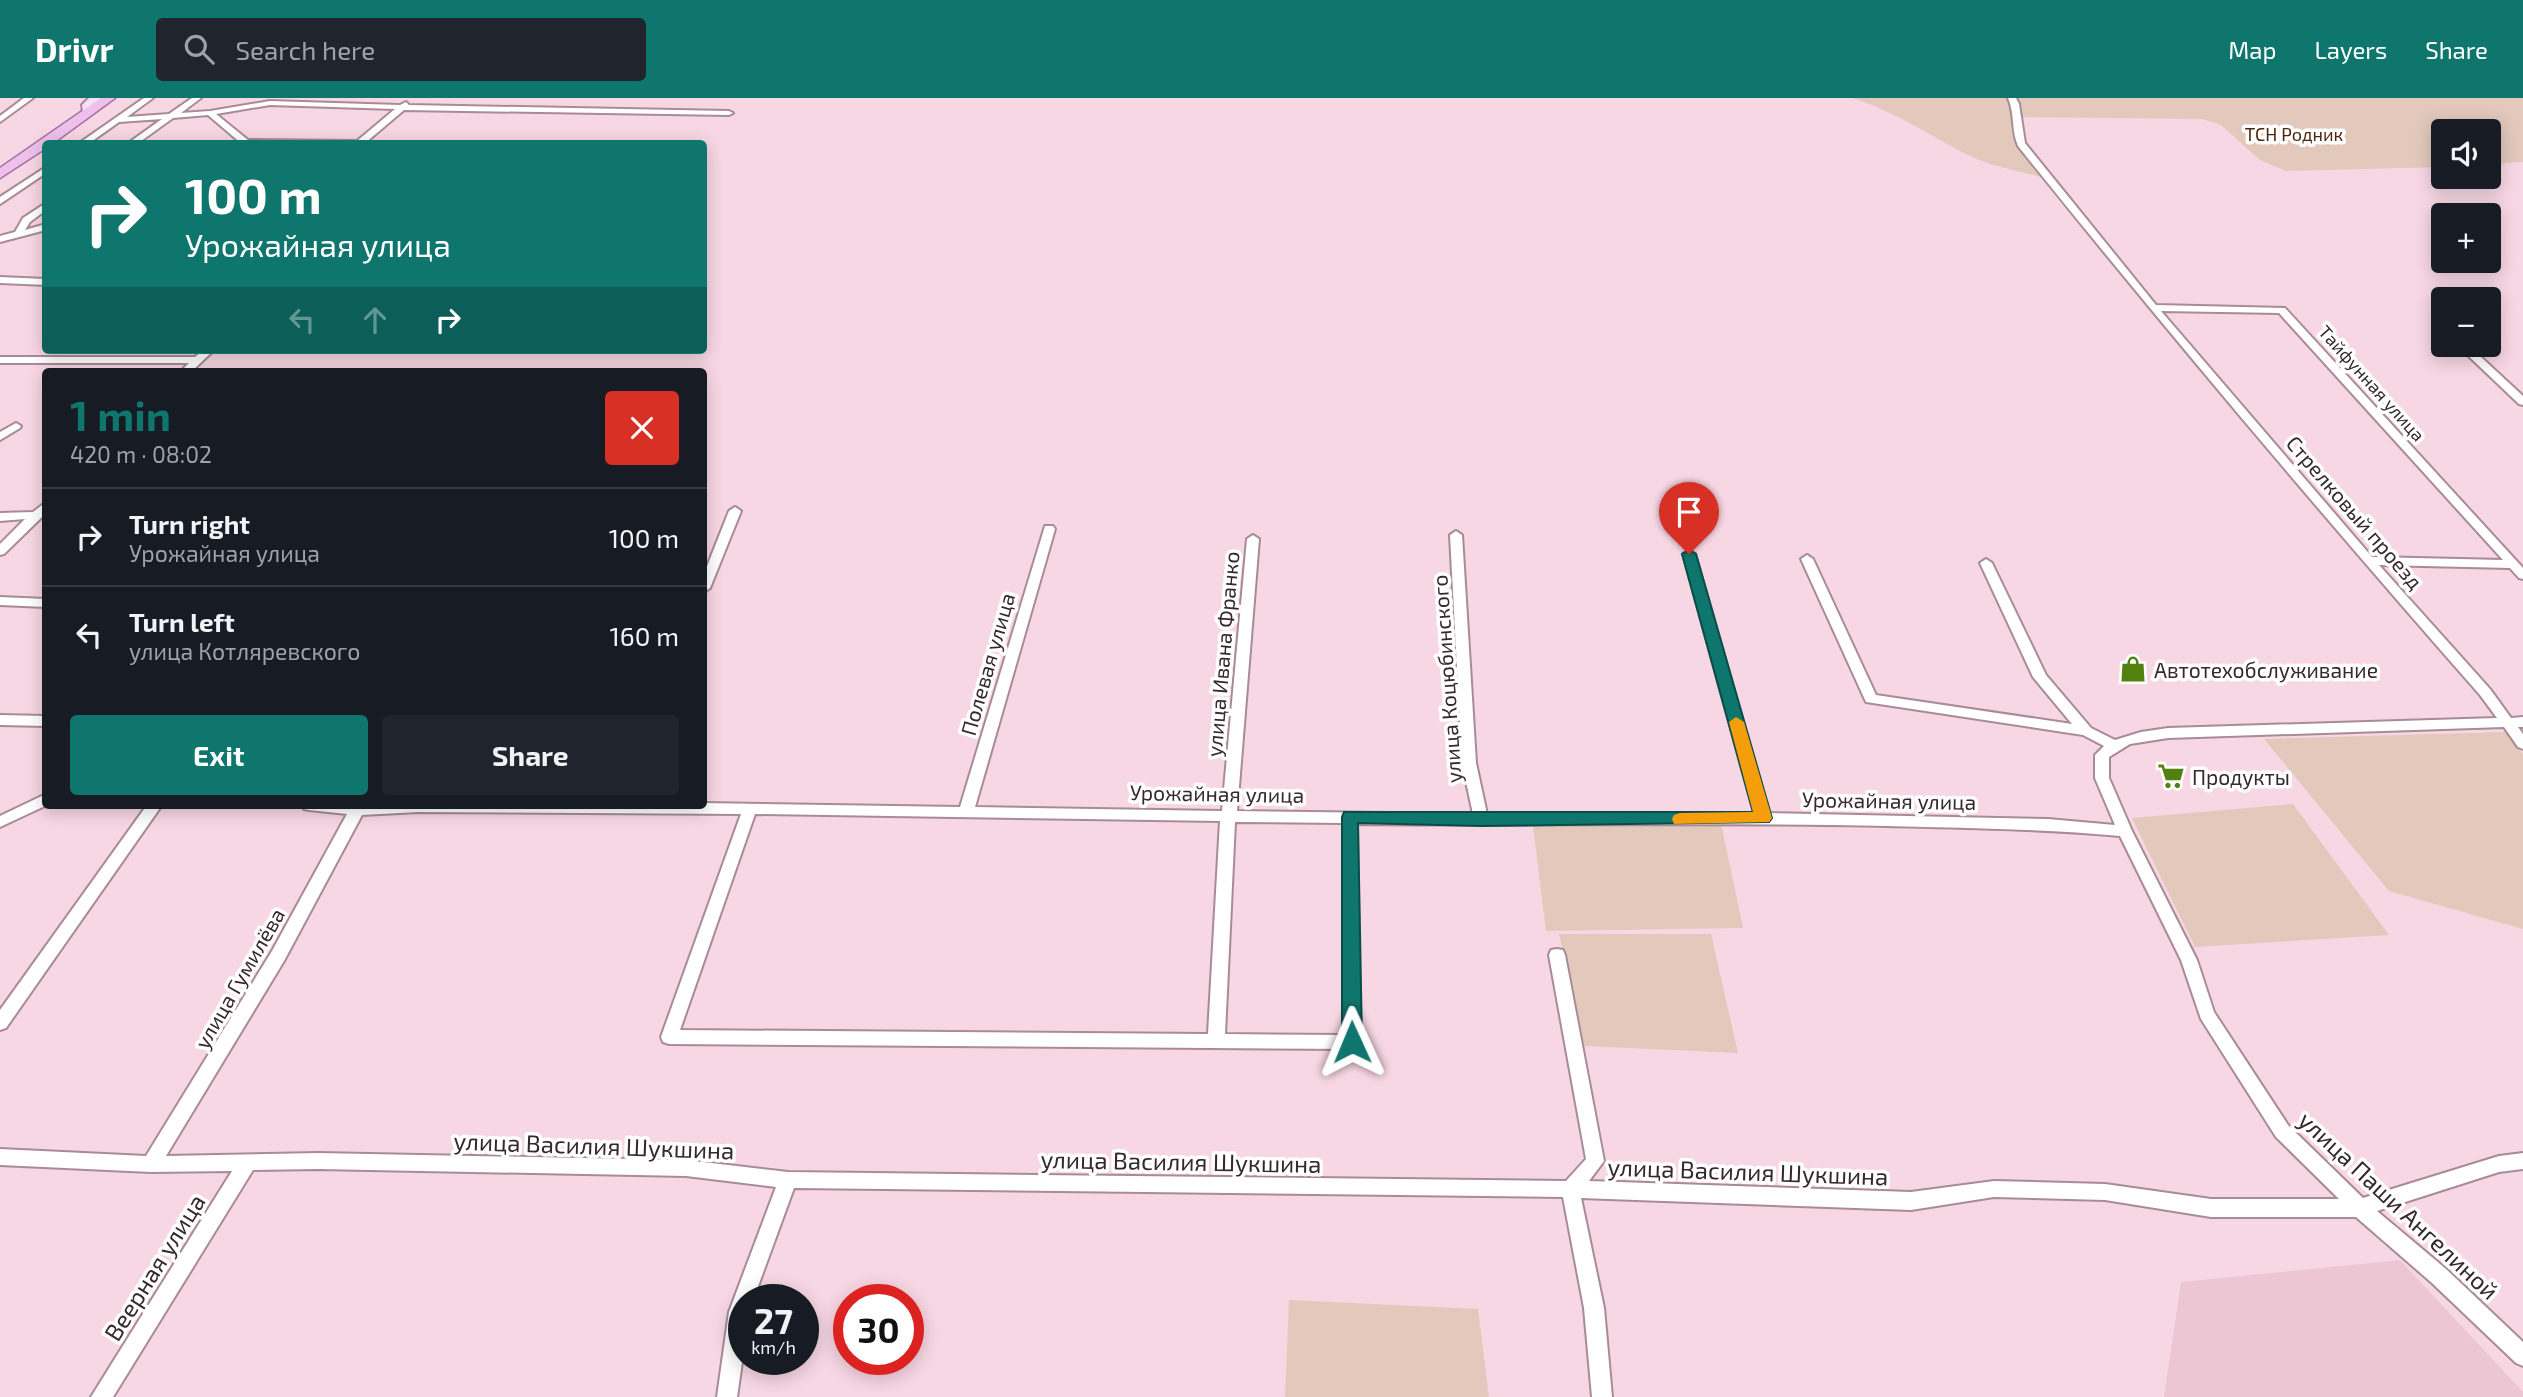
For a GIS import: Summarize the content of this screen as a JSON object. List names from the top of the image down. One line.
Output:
{"streets":{"street":["Тайфунная улица","Стрелковый проезд","улица Ивана Франко","Полевая улица","улица Коцюбинского","Урожайная улица","улица Гумилёва","улица Василия Шукшина","улица Паши Ангелиной","Веерная улица"]},"crossings":[["Тайфунная улица","Стрелковый проезд"],["улица Ивана Франко","Урожайная улица"],["Полевая улица","Урожайная улица"],["улица Коцюбинского","Урожайная улица"],["Урожайная улица","улица Гумилёва"],["Урожайная улица","улица Паши Ангелиной"],["улица Гумилёва","улица Василия Шукшина"],["улица Василия Шукшина","улица Паши Ангелиной"],["улица Василия Шукшина","Веерная улица"]],"parks":["ТСН Родник"],"places":{"shop":["Автотехобслуживание"],"supermarket":["Продукты"]},"page":{"header":"Drivr","search":"Search here","nav":["Map","Layers","Share"],"map_buttons":["+","−"],"turn":["100 m","Урожайная улица"],"heading":["1 min","420 m · 08:02"],"list":[{"name":"Turn right","note":"Урожайная улица","value":"100 m"},{"name":"Turn left","note":"улица Котляревского","value":"160 m"}],"buttons":["Exit","Share"],"speed":"27 km/h","limit":"30"}}
